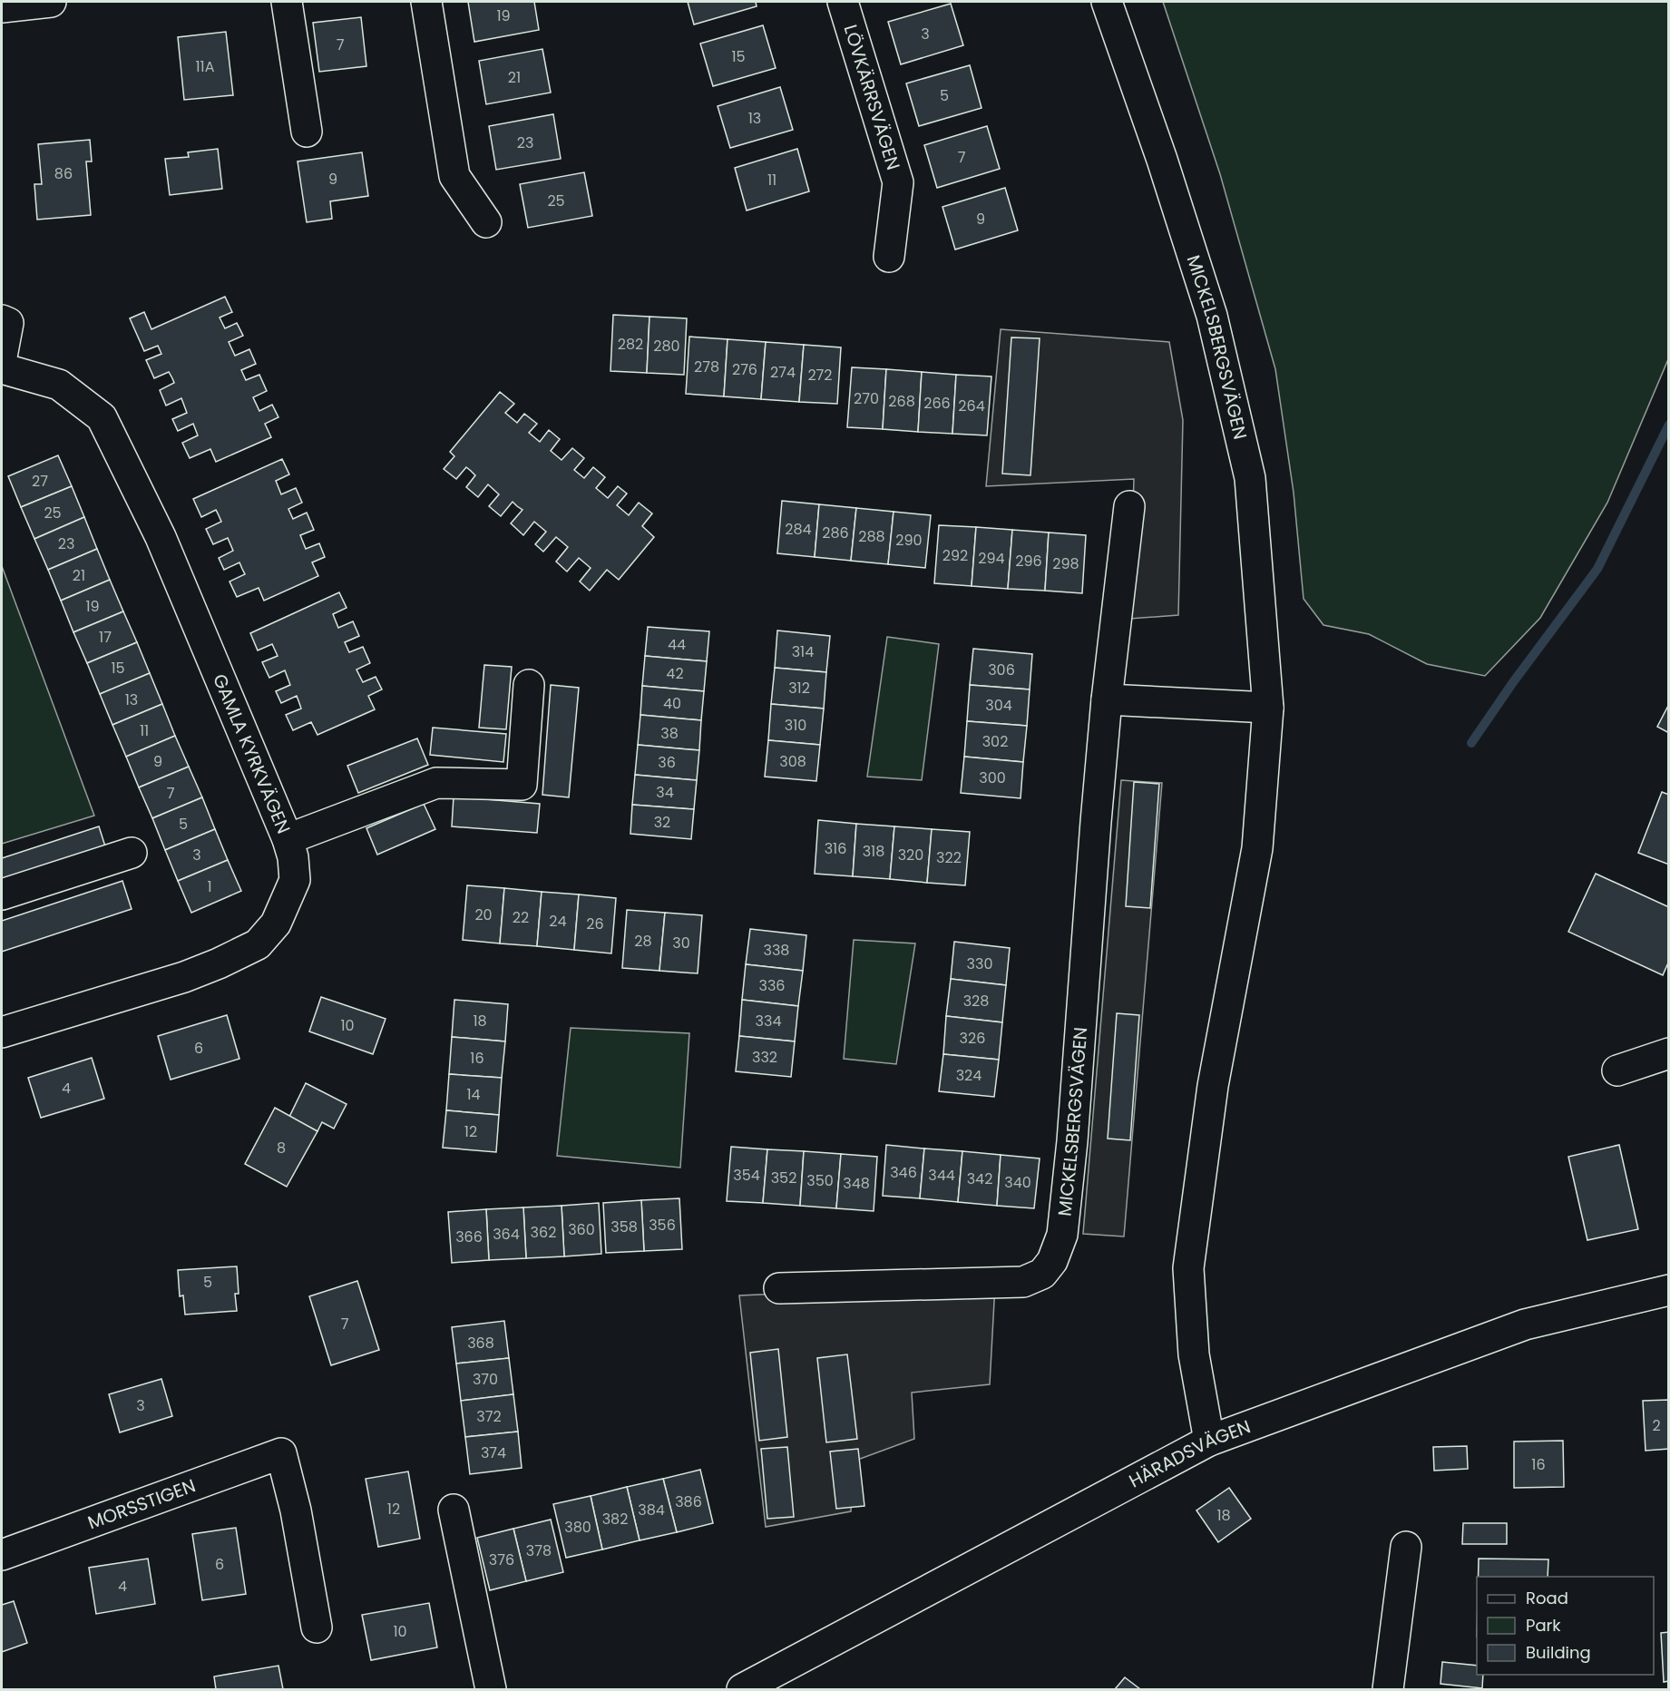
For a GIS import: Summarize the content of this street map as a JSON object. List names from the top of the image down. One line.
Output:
{"streets":{"street":["LÖVKÄRRSVÄGEN","MICKELSBERGSVÄGEN","GAMLA KYRKVÄGEN","HÄRADSVÄGEN","MORSSTIGEN"]},"crossings":[["MICKELSBERGSVÄGEN","HÄRADSVÄGEN"]],"house_numbers":["19","3","7","15","11A","21","5","13","23","7","86","9","11","25","9","282","280","278","276","274","272","270","268","266","264","27","25","284","286","288","290","23","292","294","296","298","21","19","17","44","314","15","306","42","312","13","40","304","310","11","38","302","9","308","36","300","34","7","32","5","316","318","3","320","322","1","20","22","24","26","28","30","338","330","336","328","18","334","10","326","6","332","16","324","4","14","12","8","346","354","344","352","342","350","340","348","356","358","360","362","364","366","5","7","368","370","3","372","2","374","16","386","12","384","18","382","380","378","376","6","4","10"],"legend":["Road","Park","Building"]}
